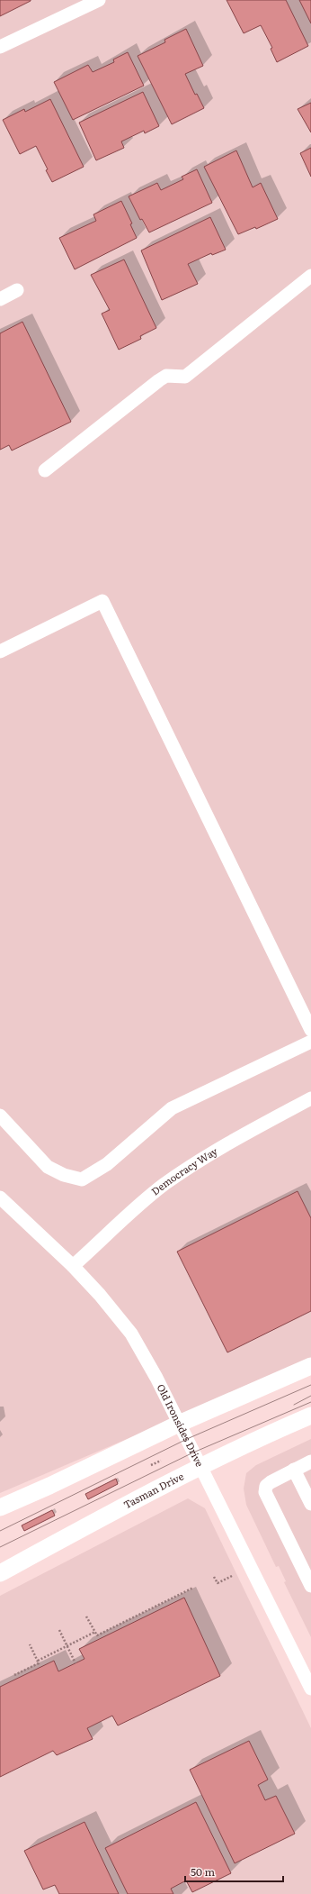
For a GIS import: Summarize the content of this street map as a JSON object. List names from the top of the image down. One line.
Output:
{"streets":{"main road":["Tasman Drive"],"street":["Democracy Way","Old Ironsides Drive"]},"crossings":[["Democracy Way","Old Ironsides Drive"],["Old Ironsides Drive","Tasman Drive"]],"scale_bar":"50 m"}
